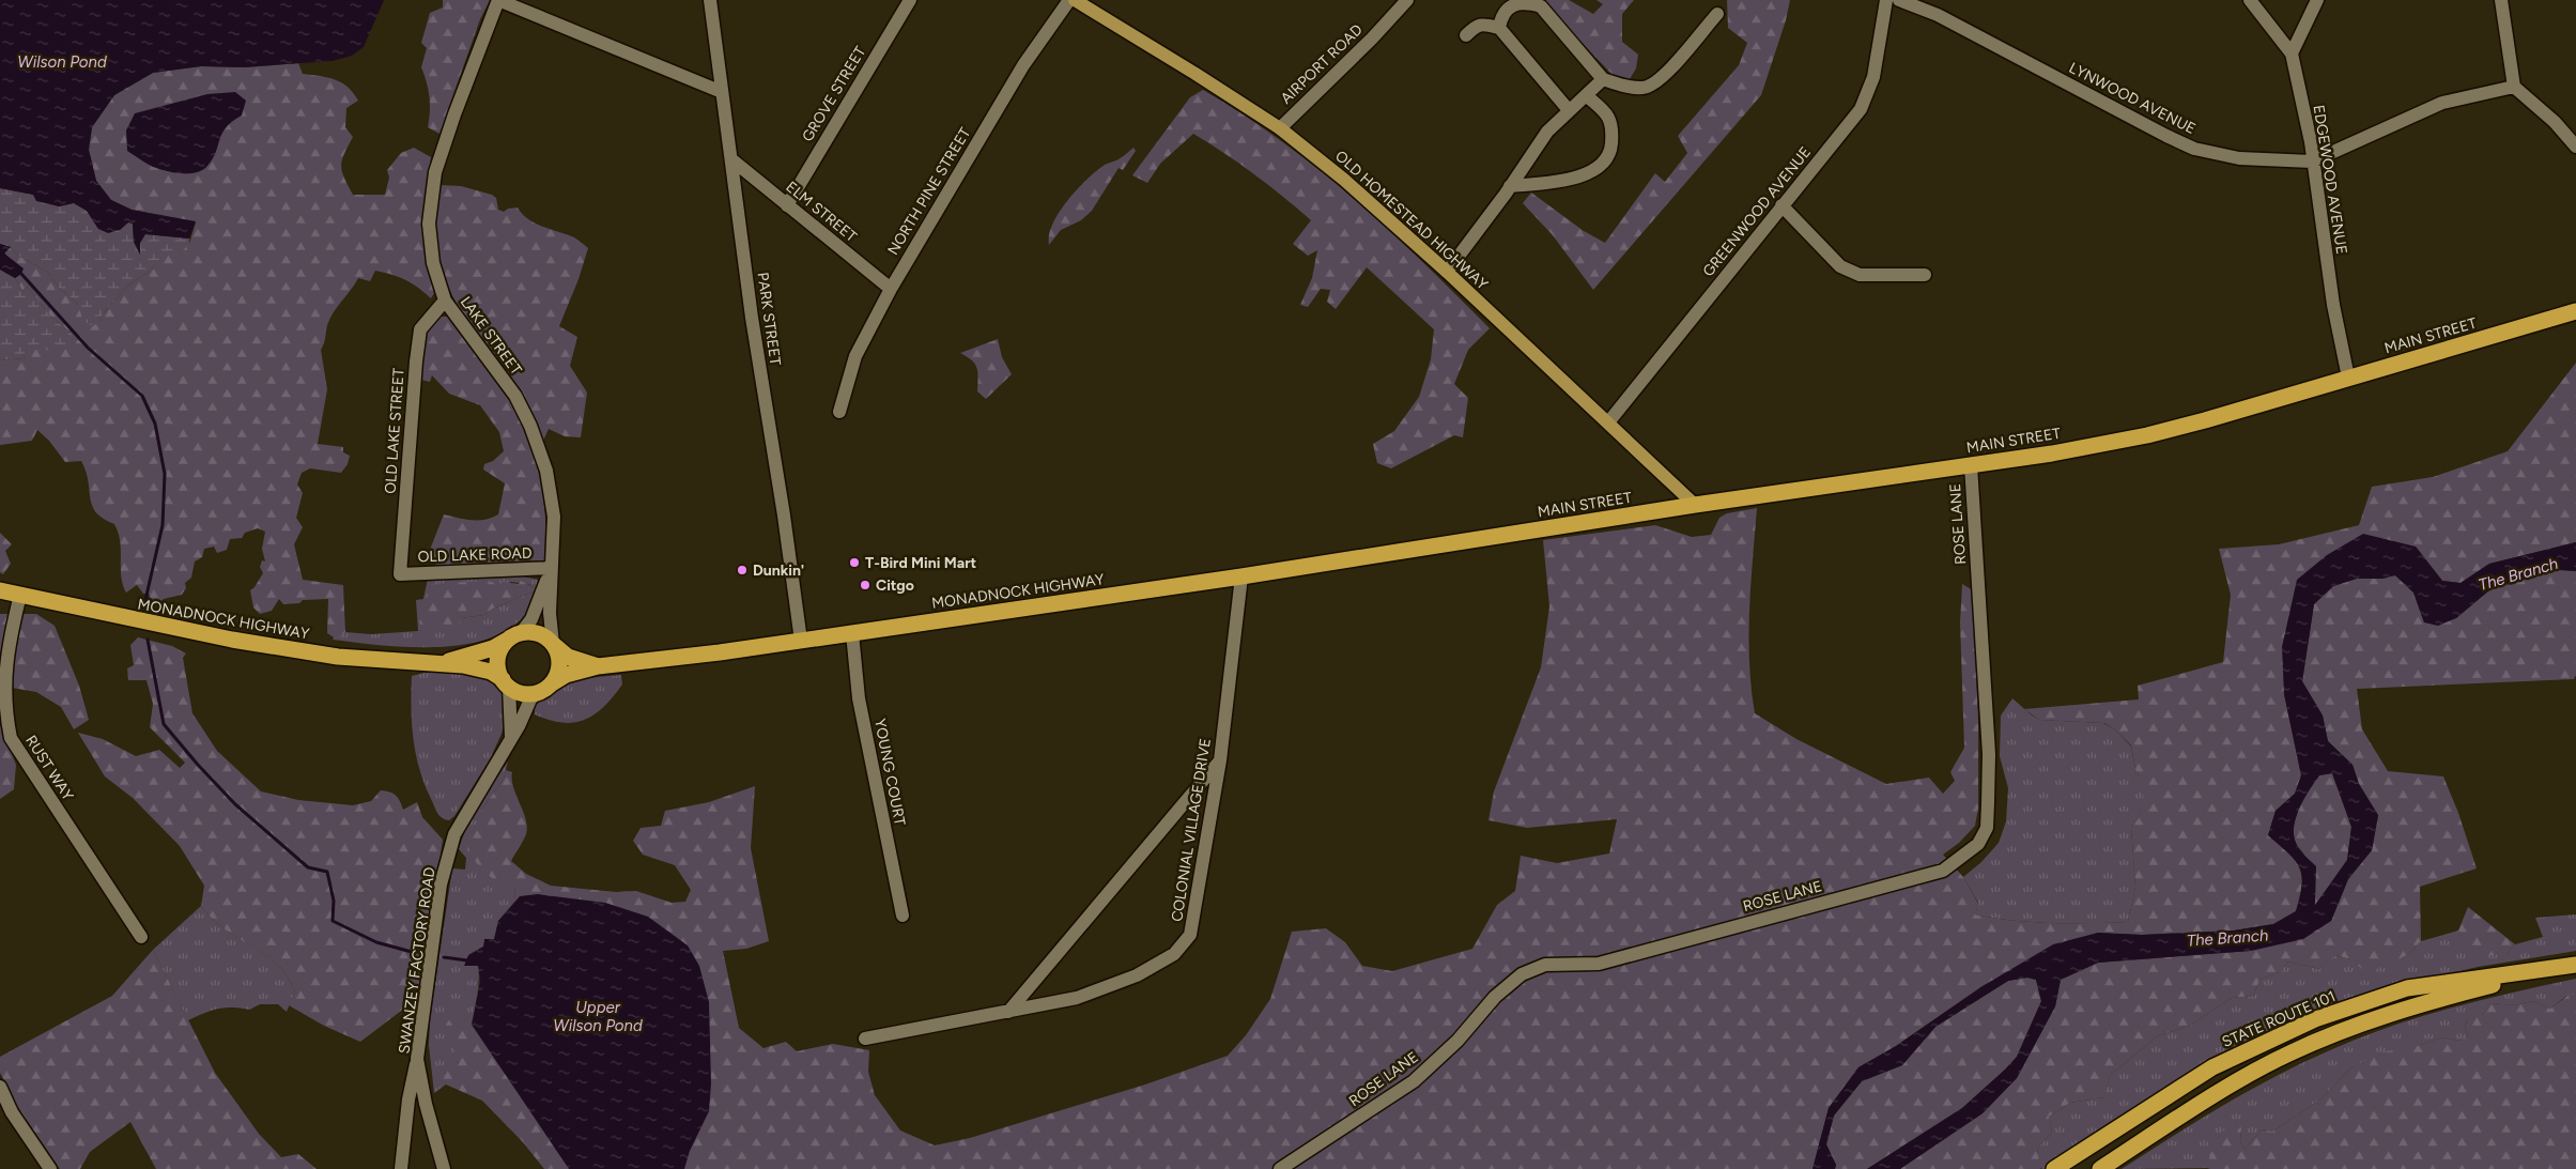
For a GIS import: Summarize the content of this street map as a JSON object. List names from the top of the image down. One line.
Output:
{"streets":{"highway":["MAIN STREET","MONADNOCK HIGHWAY","STATE ROUTE 101"],"main road":["OLD HOMESTEAD HIGHWAY"],"street":["AIRPORT ROAD","GROVE STREET","LYNWOOD AVENUE","EDGEWOOD AVENUE","NORTH PINE STREET","ELM STREET","GREENWOOD AVENUE","PARK STREET","LAKE STREET","OLD LAKE STREET","ROSE LANE","OLD LAKE ROAD","RUST WAY","YOUNG COURT","COLONIAL VILLAGE DRIVE","SWANZEY FACTORY ROAD"]},"crossings":[["AIRPORT ROAD","OLD HOMESTEAD HIGHWAY"],["GROVE STREET","ELM STREET"],["LYNWOOD AVENUE","EDGEWOOD AVENUE"],["EDGEWOOD AVENUE","MAIN STREET"],["NORTH PINE STREET","ELM STREET"],["ELM STREET","PARK STREET"],["GREENWOOD AVENUE","OLD HOMESTEAD HIGHWAY"],["OLD HOMESTEAD HIGHWAY","MAIN STREET"],["PARK STREET","MONADNOCK HIGHWAY"],["LAKE STREET","OLD LAKE STREET"],["LAKE STREET","OLD LAKE ROAD"],["LAKE STREET","MONADNOCK HIGHWAY"],["LAKE STREET","SWANZEY FACTORY ROAD"],["MAIN STREET","ROSE LANE"],["MAIN STREET","MONADNOCK HIGHWAY"],["OLD LAKE STREET","OLD LAKE ROAD"],["MONADNOCK HIGHWAY","RUST WAY"],["MONADNOCK HIGHWAY","YOUNG COURT"],["MONADNOCK HIGHWAY","COLONIAL VILLAGE DRIVE"],["MONADNOCK HIGHWAY","SWANZEY FACTORY ROAD"]],"water":["Wilson Pond","The Branch","Upper Wilson Pond"],"places":["T-Bird Mini Mart","Dunkin'","Citgo"]}
